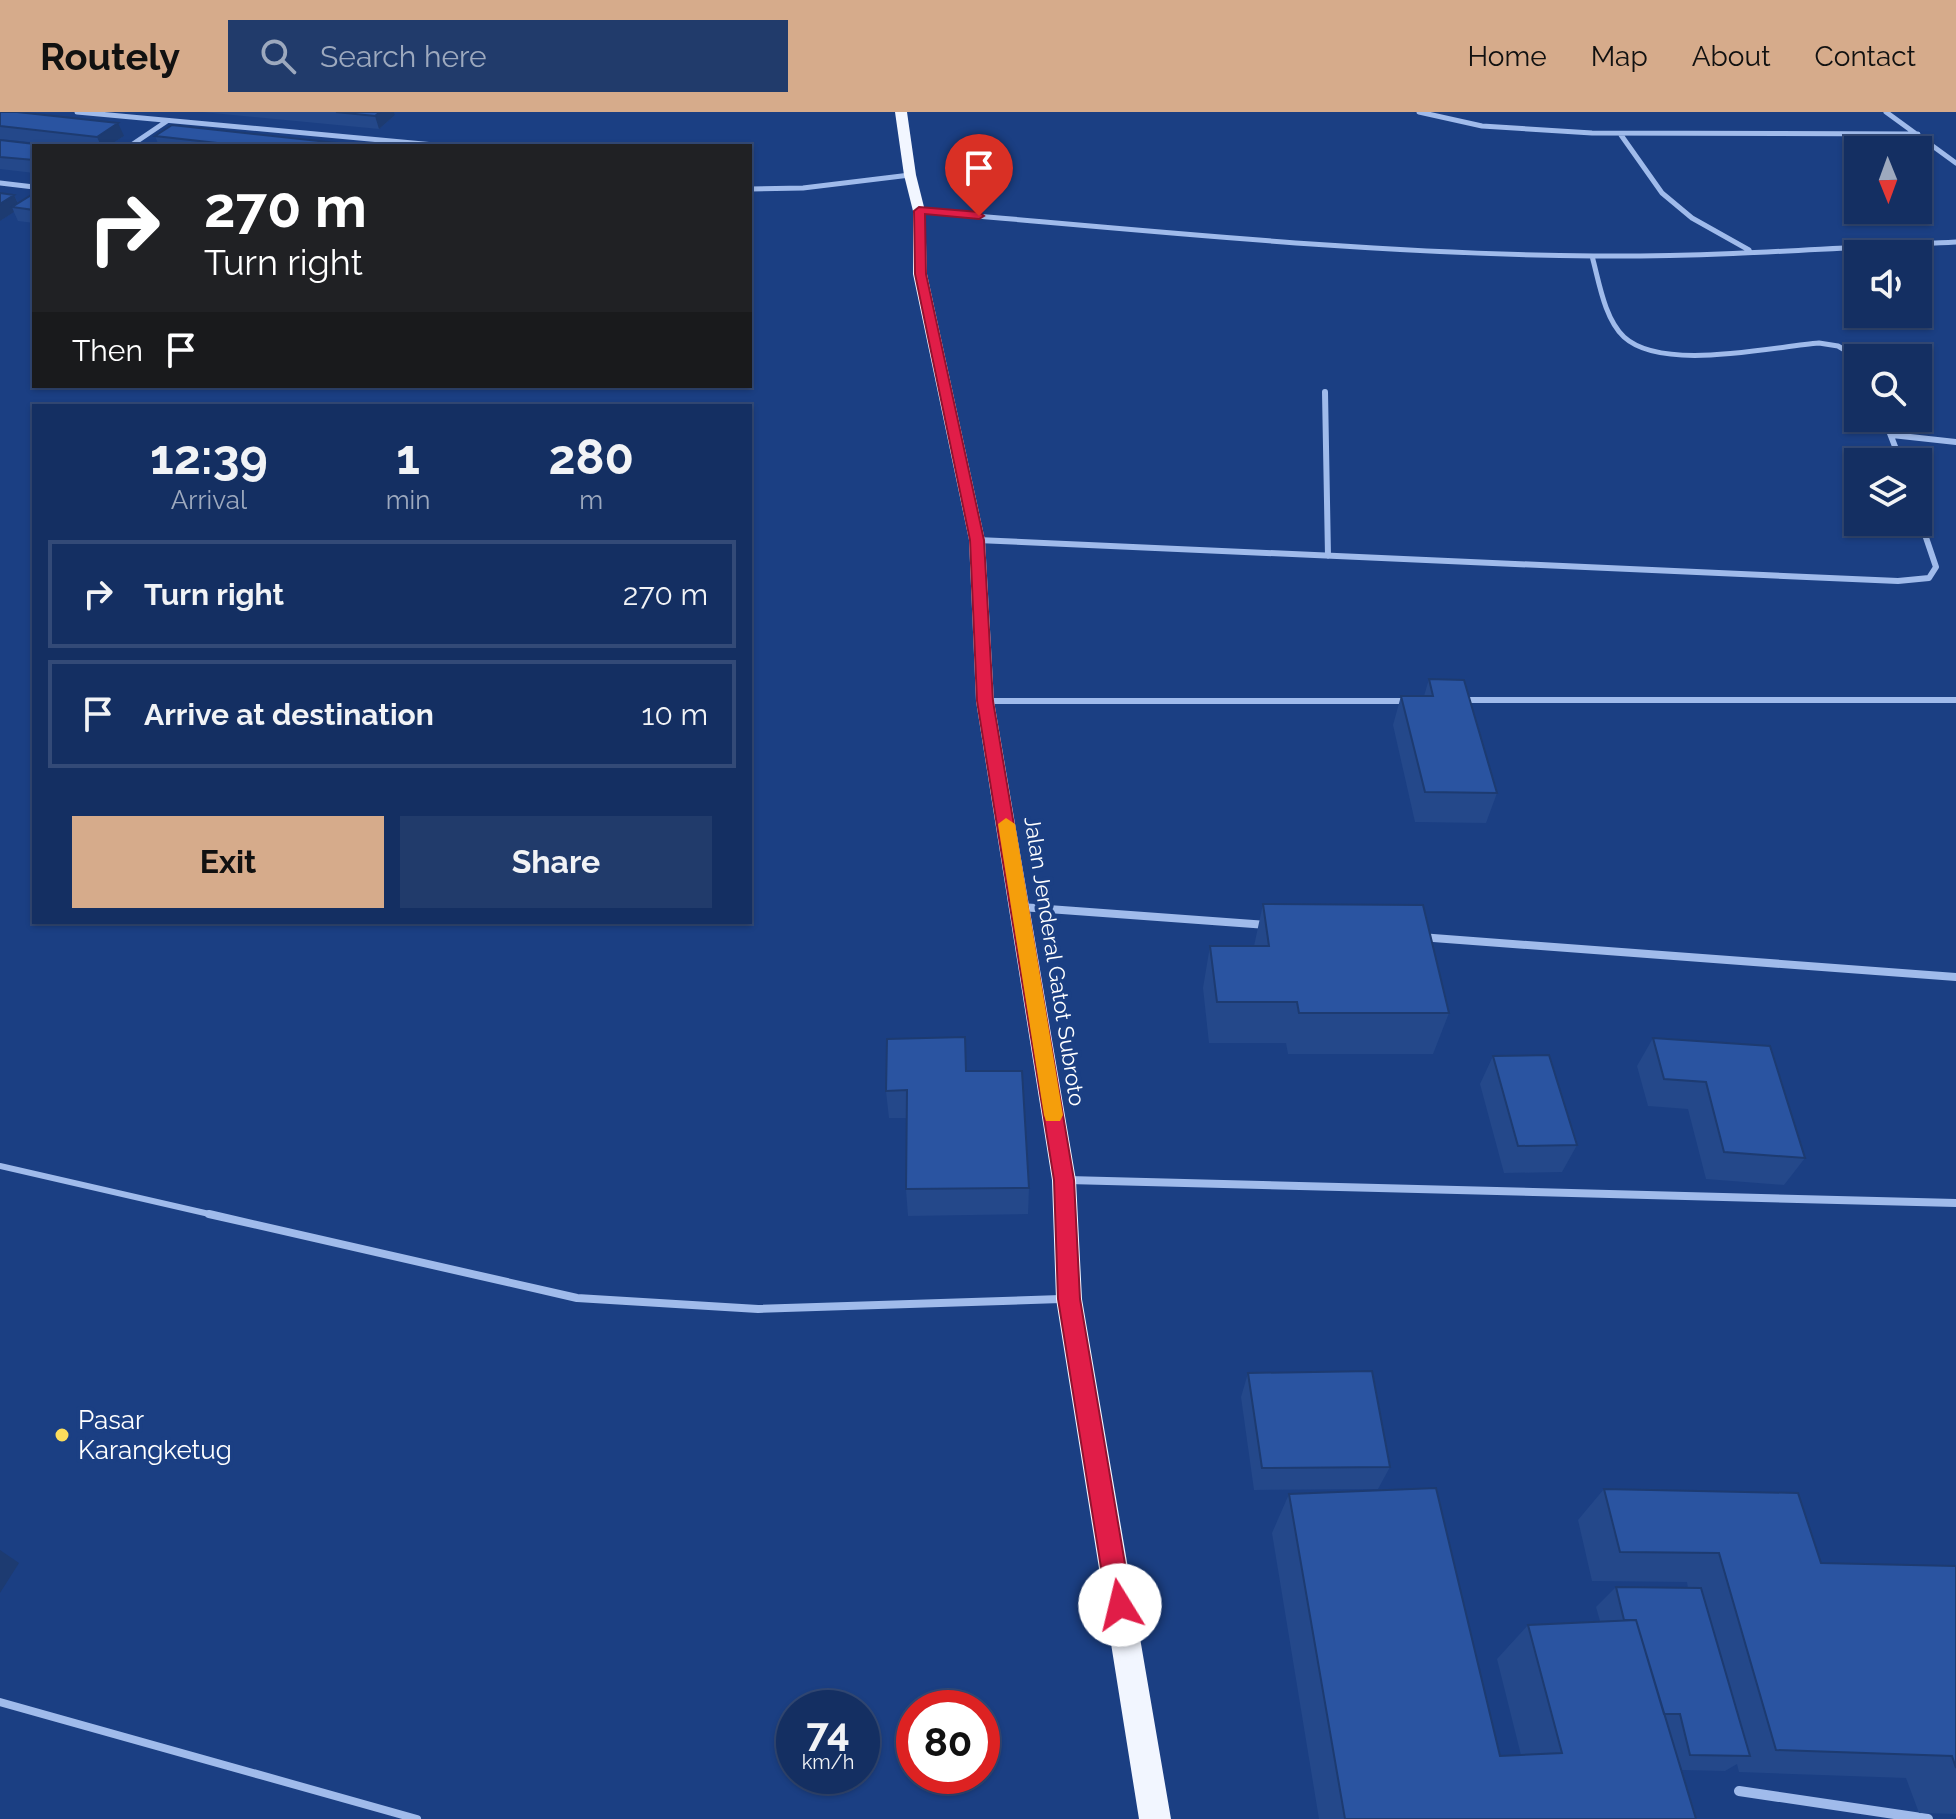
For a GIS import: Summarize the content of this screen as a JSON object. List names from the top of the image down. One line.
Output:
{"streets":{"highway":["Jalan Jenderal Gatot Subroto"]},"places":["Pasar Karangketug"],"north":"bottom","page":{"header":"Routely","search":"Search here","nav":["Home","Map","About","Contact"],"turn":["270 m","Turn right"],"then":"Then","eta":["12:39","Arrival","1","min","280","m"],"list":[{"name":"Turn right","value":"270 m"},{"name":"Arrive at destination","value":"10 m"}],"buttons":["Exit","Share"],"speed":"74 km/h","limit":"80"}}
